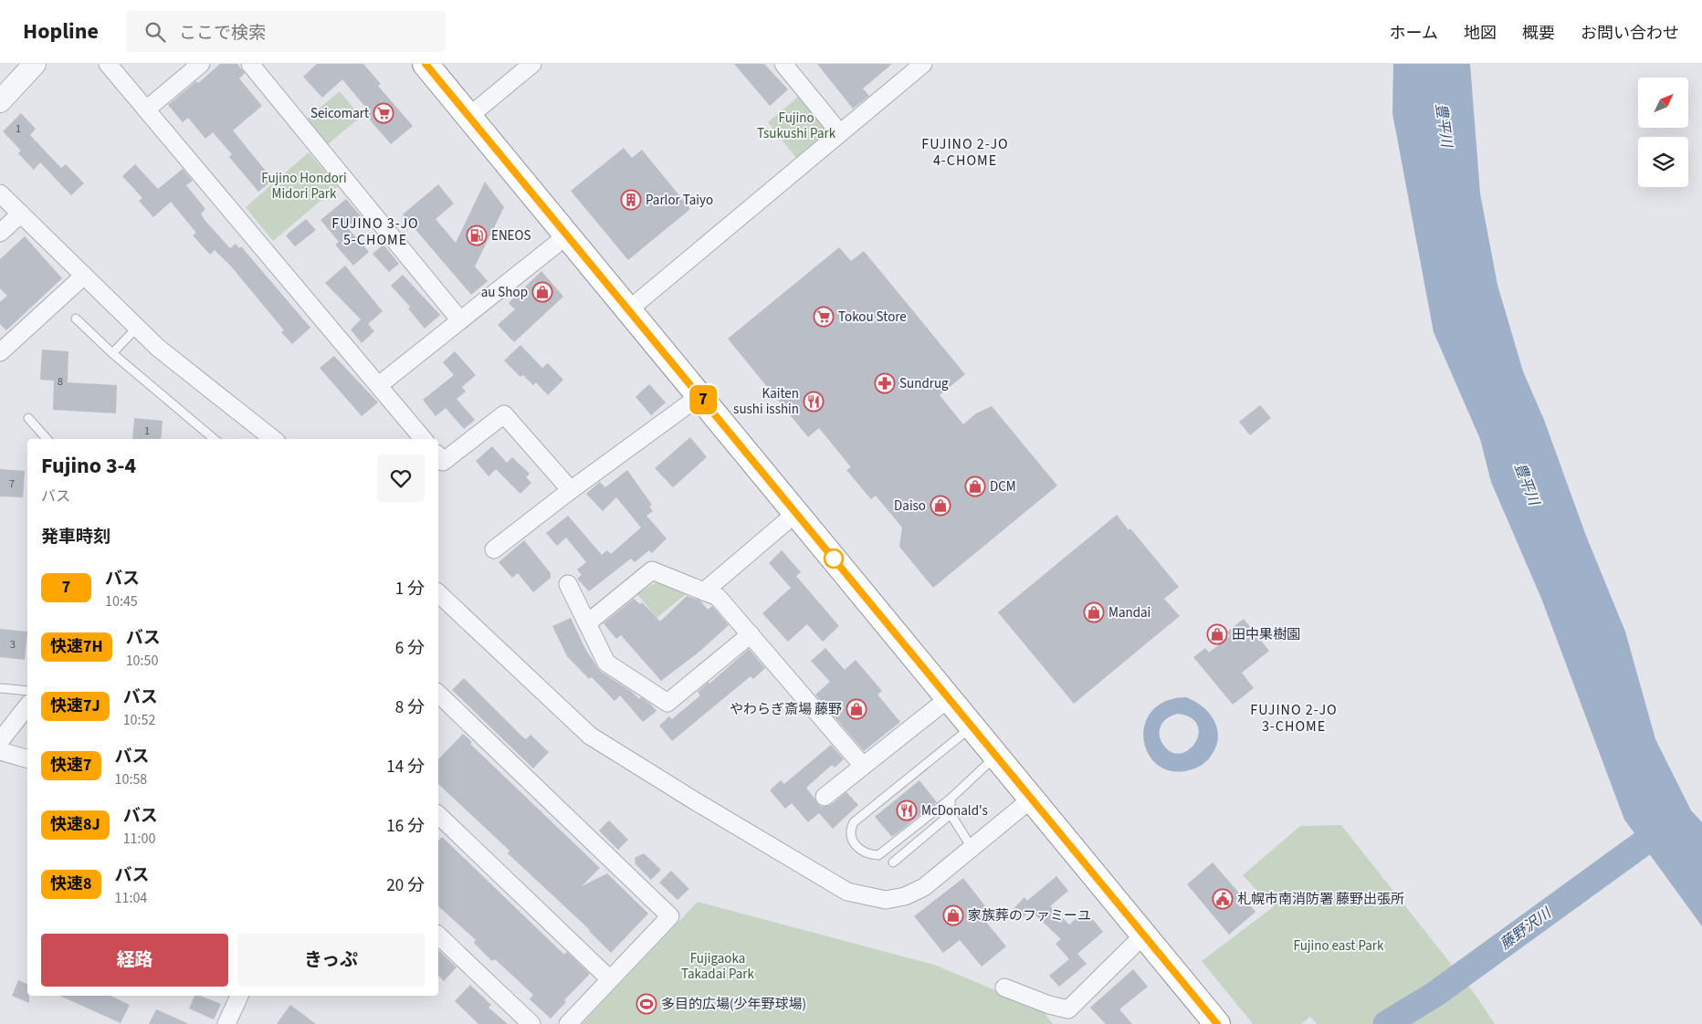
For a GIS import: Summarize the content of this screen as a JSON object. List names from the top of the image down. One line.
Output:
{"districts":["FUJINO 2-JO 4-CHOME","FUJINO 3-JO 5-CHOME","FUJINO 2-JO 3-CHOME"],"water":["豊平川","藤野沢川"],"parks":["Fujino Tsukushi Park","Fujino Hondori Midori Park","Fujino east Park","Fujigaoka Takadai Park"],"places":{"supermarket":["Seicomart","Tokou Store"],"building":["Parlor Taiyo"],"fuel station":["ENEOS"],"shop":["au Shop","DCM","Daiso","Mandai","田中果樹園","やわらぎ斎場 藤野","家族葬のファミーユ"],"pharmacy":["Sundrug"],"restaurant":["Kaiten sushi isshin","McDonald's"],"public building":["札幌市南消防署 藤野出張所"],"sports":["多目的広場(少年野球場)"]},"lines":["bus line 7"],"house_numbers":["1","8","1","7","3"],"north":"top right","page":{"header":"Hopline","search":"ここで検索","nav":["ホーム","地図","概要","お問い合わせ"],"on_map":"7","heading":[["Fujino 3-4","バス"],"発車時刻"],"list":[{"mark":"7","name":"バス","note":"10:45","value":"1 分"},{"mark":"快速7H","name":"バス","note":"10:50","value":"6 分"},{"mark":"快速7J","name":"バス","note":"10:52","value":"8 分"},{"mark":"快速7","name":"バス","note":"10:58","value":"14 分"},{"mark":"快速8J","name":"バス","note":"11:00","value":"16 分"},{"mark":"快速8","name":"バス","note":"11:04","value":"20 分"}],"buttons":["経路","きっぷ"]}}
